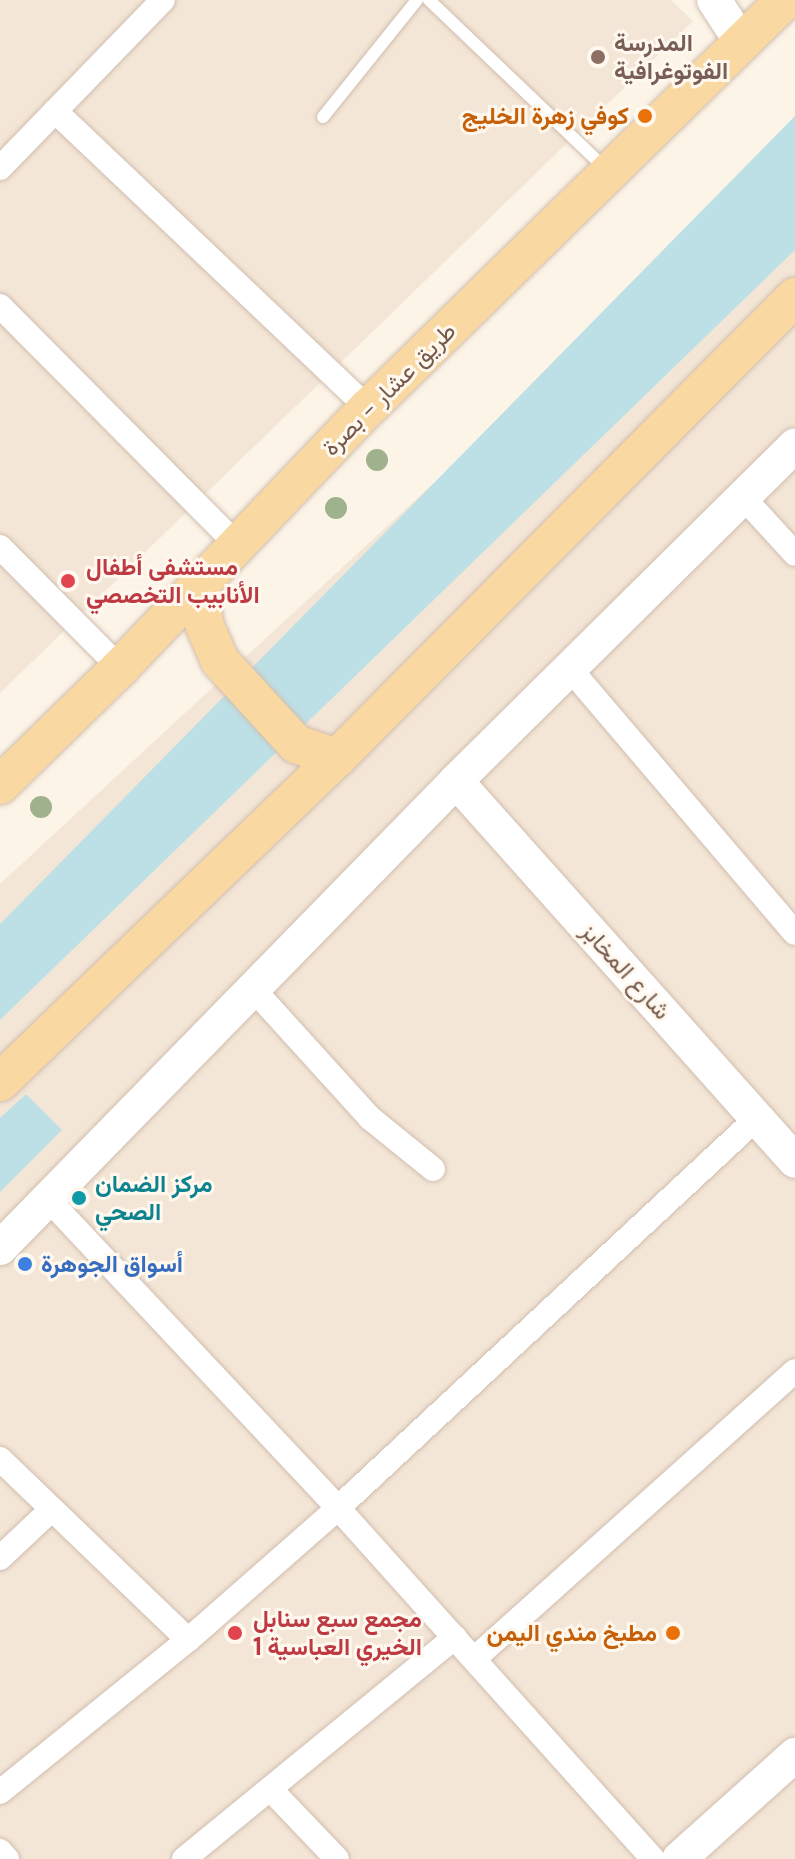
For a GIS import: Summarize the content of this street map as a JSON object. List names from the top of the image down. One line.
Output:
{"streets":{"main road":["طريق عشار - بصرة"],"street":["شارع المخابز"]},"places":["المدرسة الفوتوغرافية","كوفي زهرة الخليج","مستشفى أطفال الأنابيب التخصصي","مركز الضمان الصحي","أسواق الجوهرة","مجمع سبع سنابل الخيري العباسية 1","مطبخ مندي اليمن"]}
